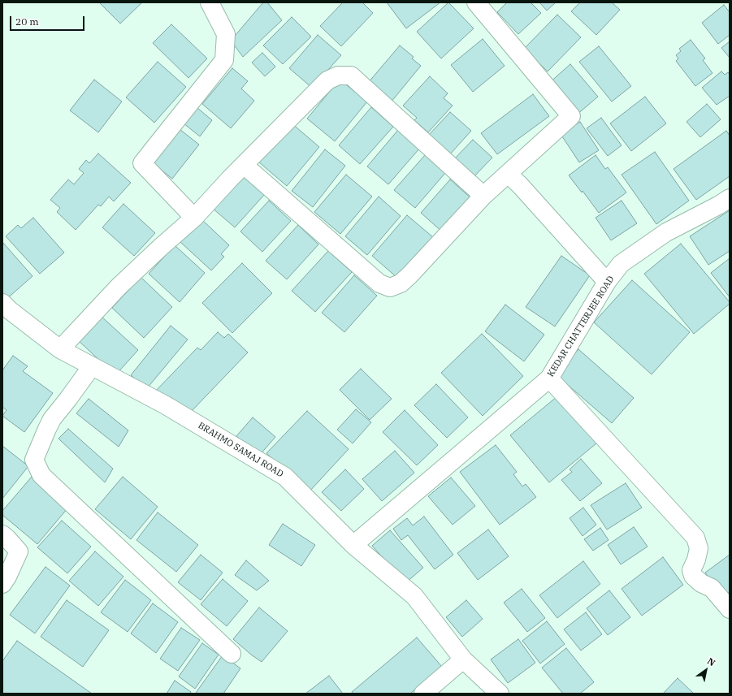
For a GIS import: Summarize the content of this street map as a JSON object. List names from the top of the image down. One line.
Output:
{"streets":{"street":["KEDAR CHATTERJEE ROAD","BRAHMO SAMAJ ROAD"]},"crossings":[["KEDAR CHATTERJEE ROAD","BRAHMO SAMAJ ROAD"]],"scale_bar":"20 m","north":"top right"}
